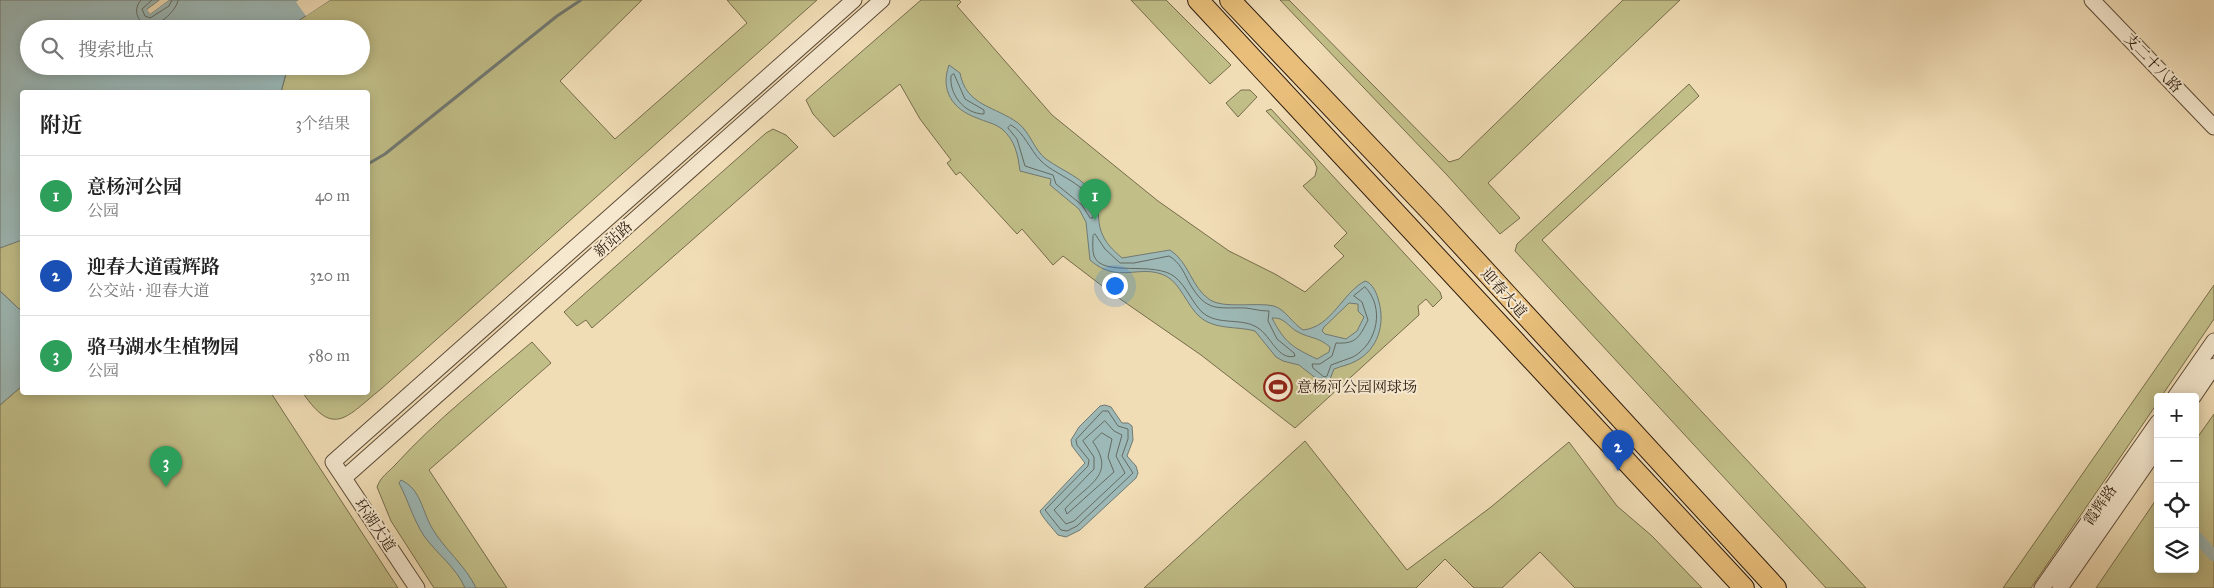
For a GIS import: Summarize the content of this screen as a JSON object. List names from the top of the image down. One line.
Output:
{"streets":{"main road":["迎春大道"],"street":["支二十八路","新站路","霞辉路","环湖大道"]},"crossings":[["新站路","环湖大道"]],"places":{"sports":["意杨河公园网球场"]},"page":{"search":"搜索地点","heading":["附近","3个结果"],"list":[{"mark":"1","name":"意杨河公园","note":"公园","value":"40 m"},{"mark":"2","name":"迎春大道霞辉路","note":"公交站 · 迎春大道","value":"320 m"},{"mark":"3","name":"骆马湖水生植物园","note":"公园","value":"580 m"}],"pins":["1","2","3"],"map_buttons":["+","−"]}}
